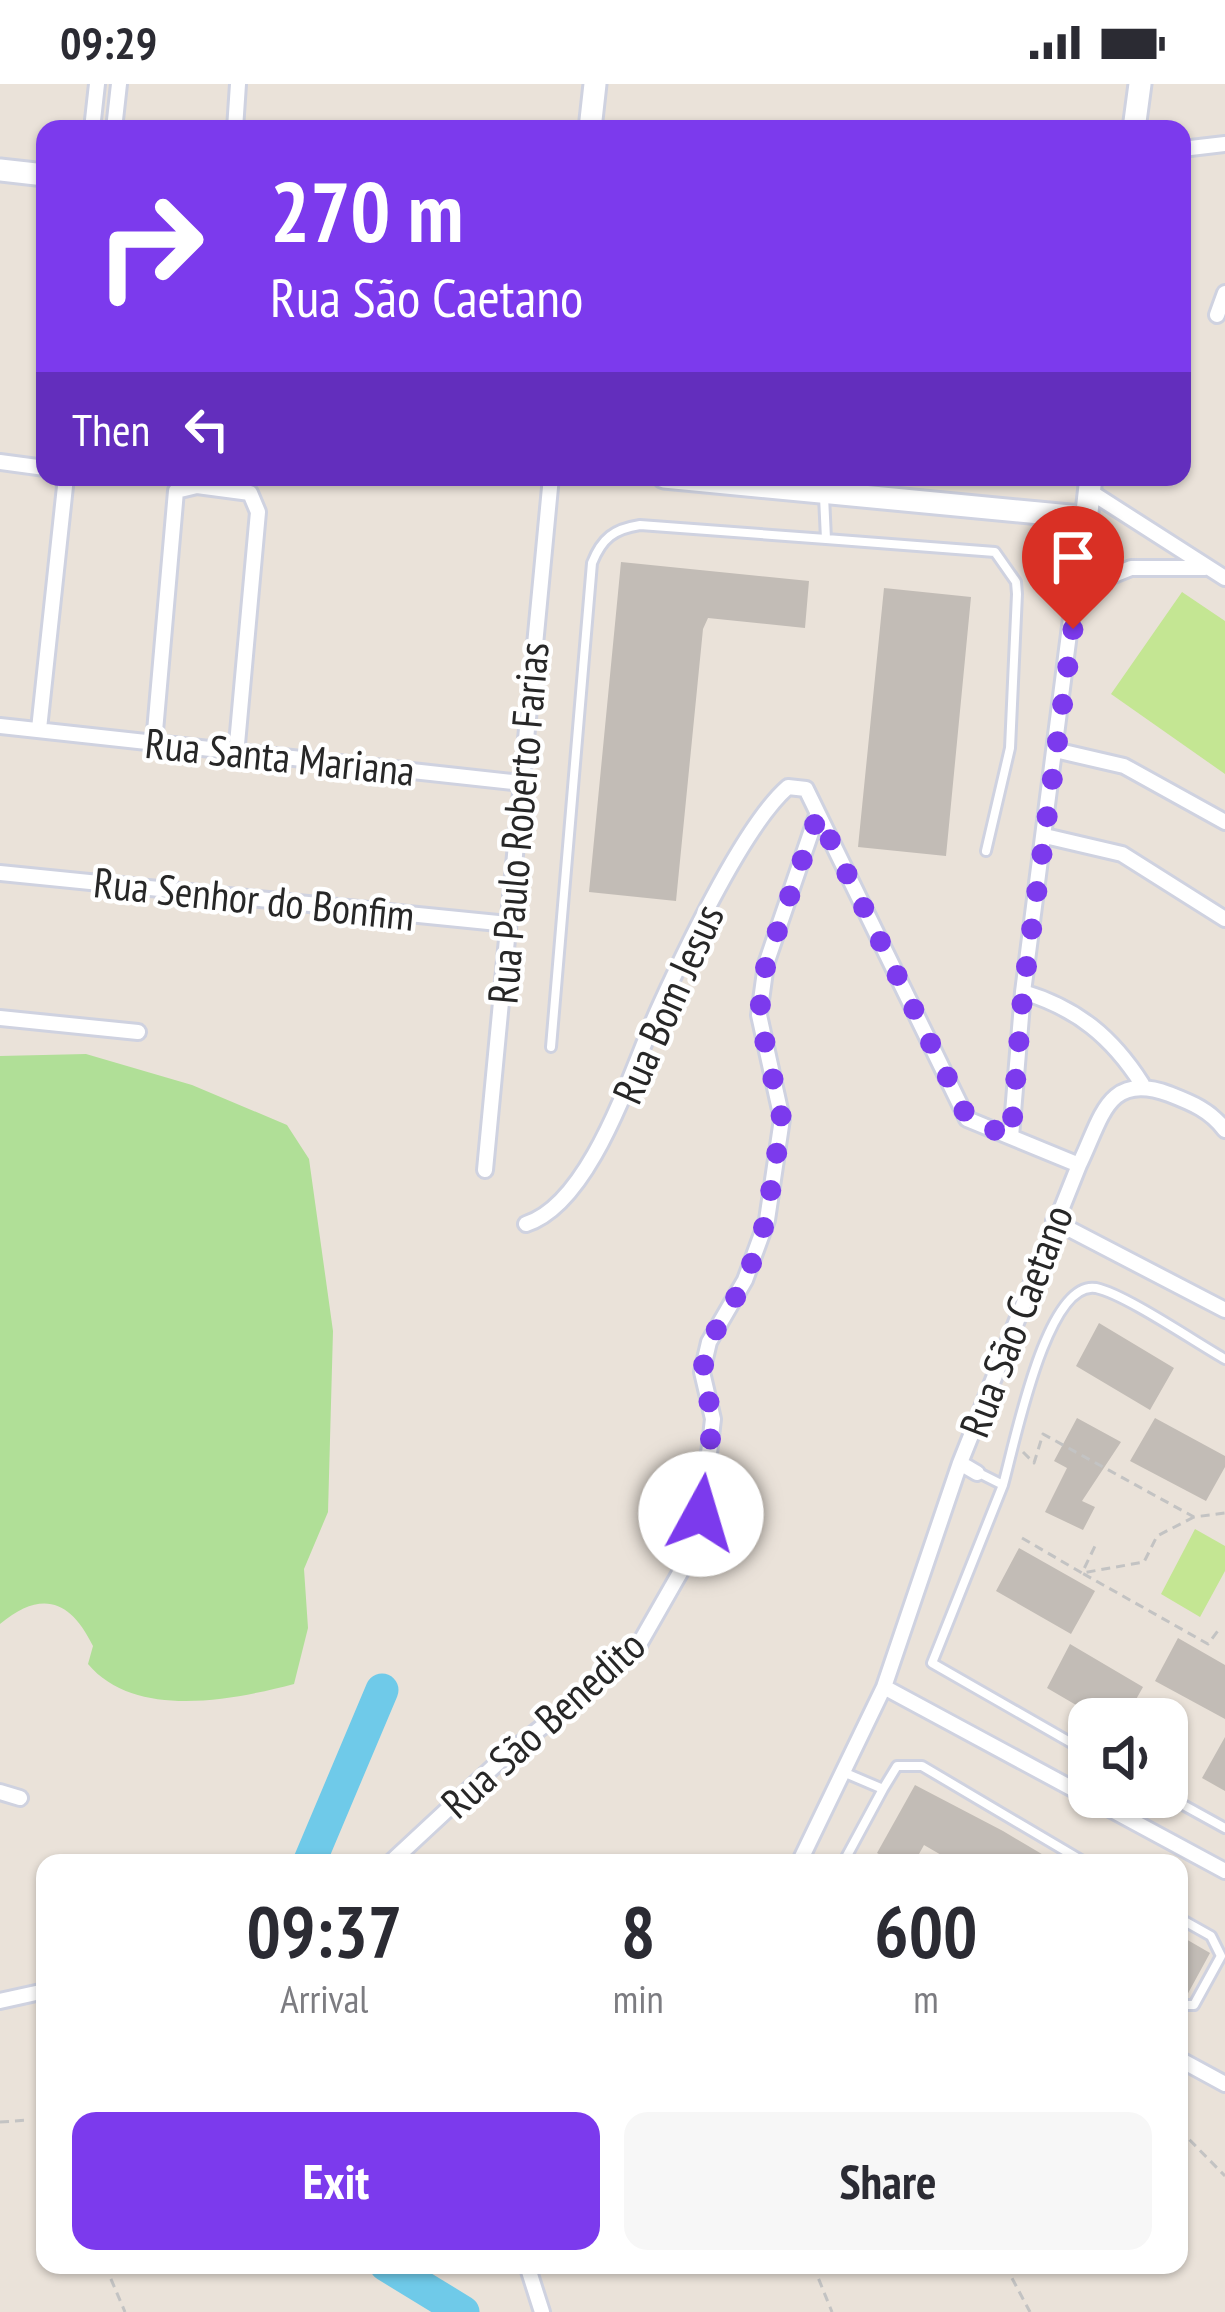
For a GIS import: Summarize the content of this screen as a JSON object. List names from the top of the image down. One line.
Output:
{"streets":{"street":["Rua Santa Mariana","Rua Paulo Roberto Farias","Rua Senhor do Bonfim","Rua Bom Jesus","Rua São Caetano","Rua São Benedito"]},"crossings":[["Rua Santa Mariana","Rua Paulo Roberto Farias"],["Rua Paulo Roberto Farias","Rua Senhor do Bonfim"],["Rua Bom Jesus","Rua São Caetano"],["Rua São Caetano","Rua São Benedito"]],"page":{"status":"09:29","turn":["270 m","Rua São Caetano"],"then":"Then","eta":["09:37","Arrival","8","min","600","m"],"buttons":["Exit","Share"]}}
